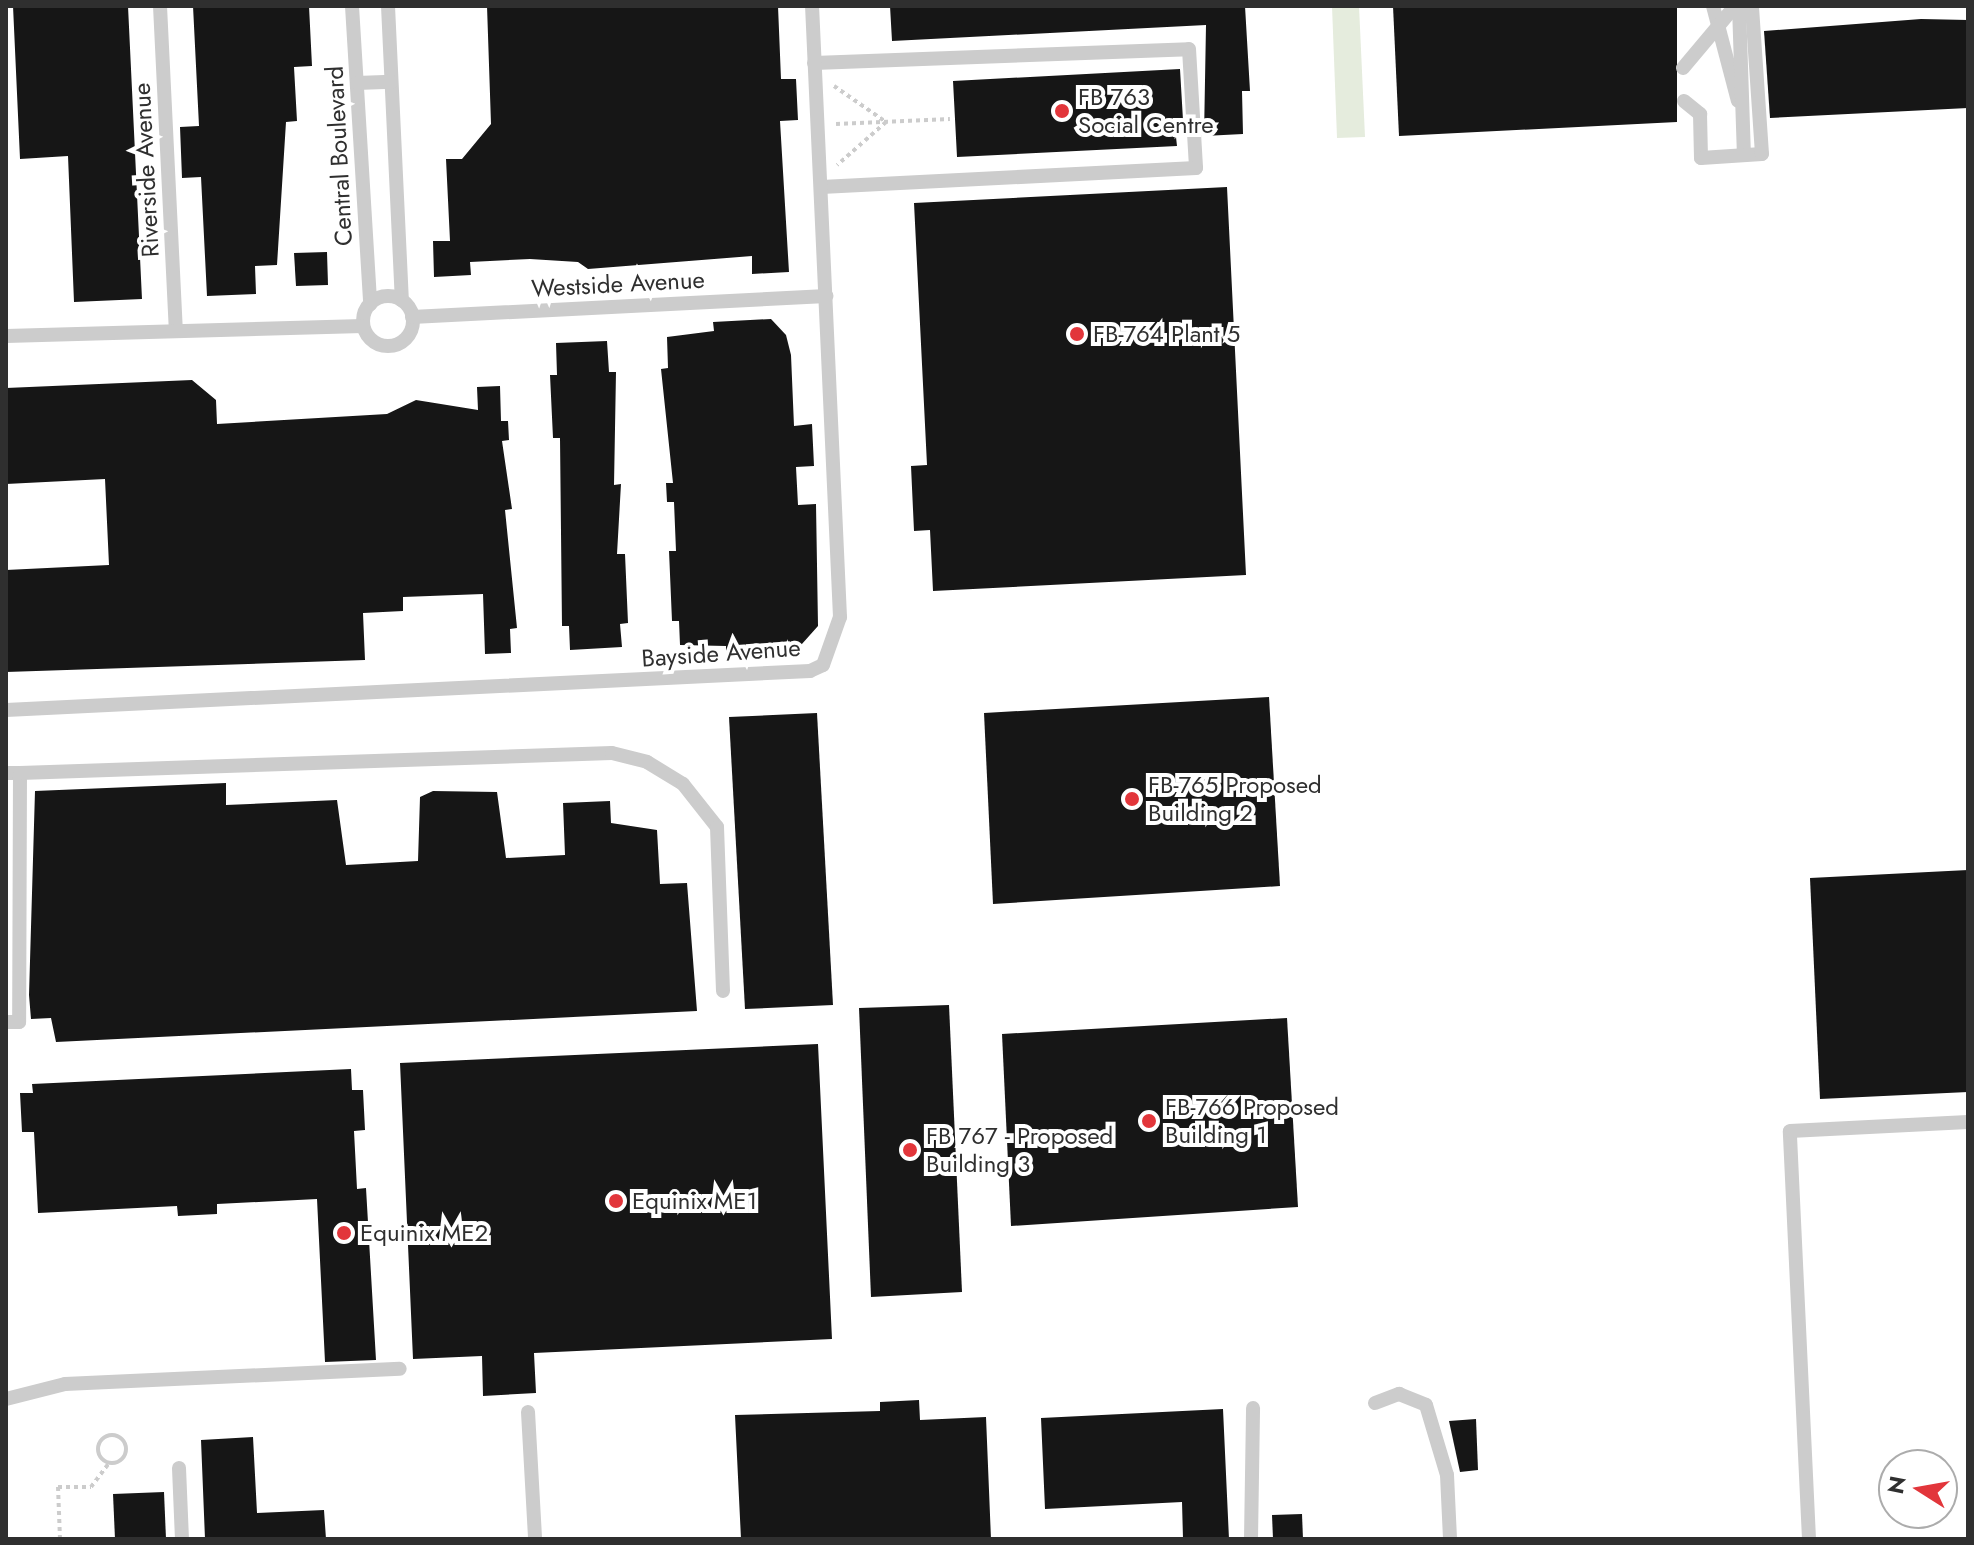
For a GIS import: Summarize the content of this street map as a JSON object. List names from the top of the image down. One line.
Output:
{"streets":{"lane":["Central Boulevard","Riverside Avenue","Westside Avenue","Bayside Avenue"]},"crossings":[["Central Boulevard","Westside Avenue"],["Westside Avenue","Bayside Avenue"]],"places":["FB 763 Social Centre","FB-764 Plant 5","FB-765 Proposed Building 2","FB-766 Proposed Building 1","FB 767 - Proposed Building 3","Equinix ME1","Equinix ME2"],"north":"left"}
